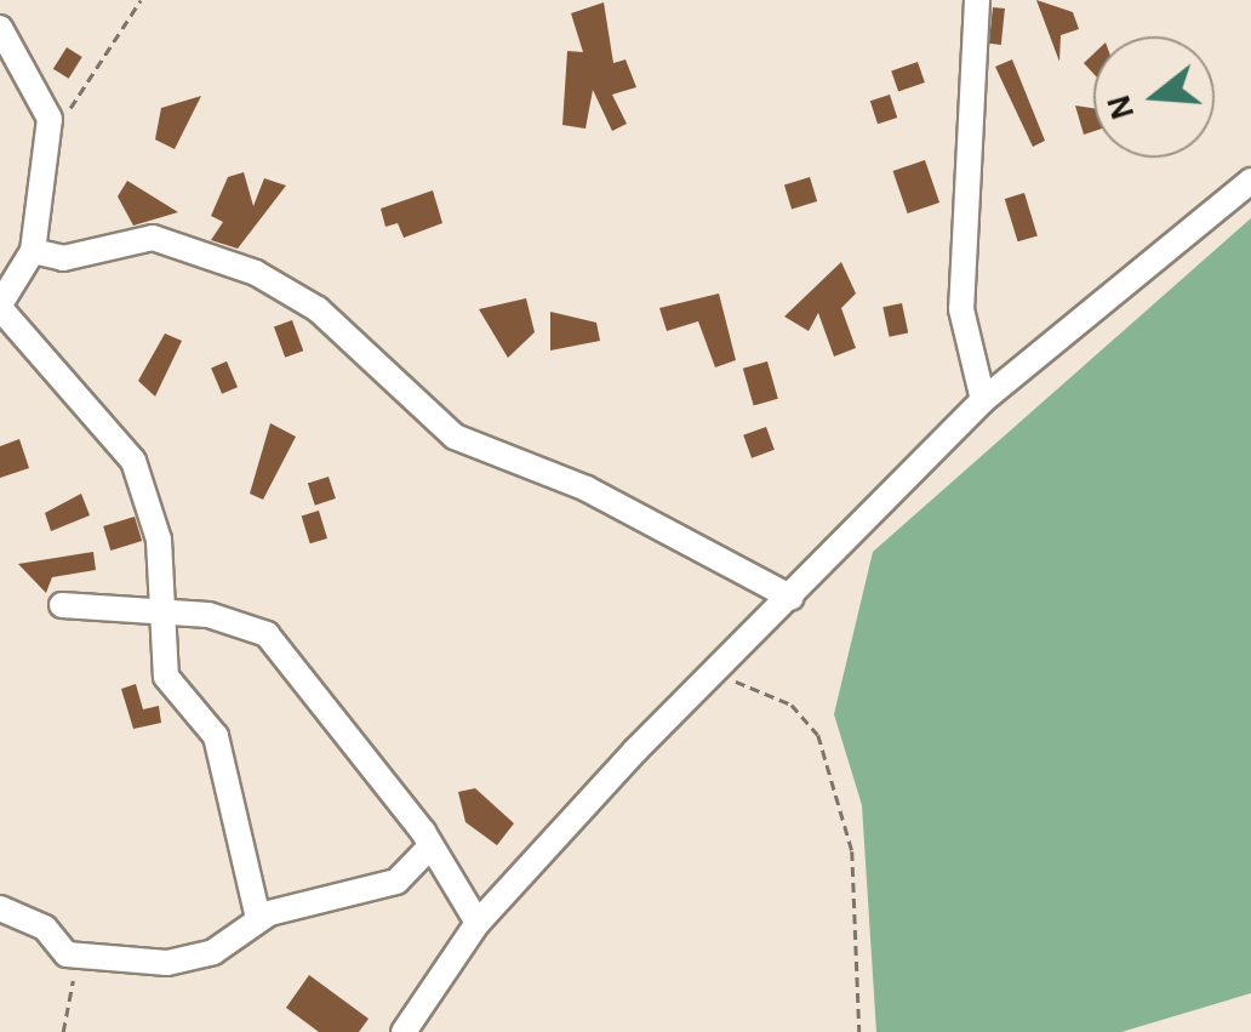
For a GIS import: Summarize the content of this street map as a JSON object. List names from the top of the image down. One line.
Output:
{"north":"left"}
